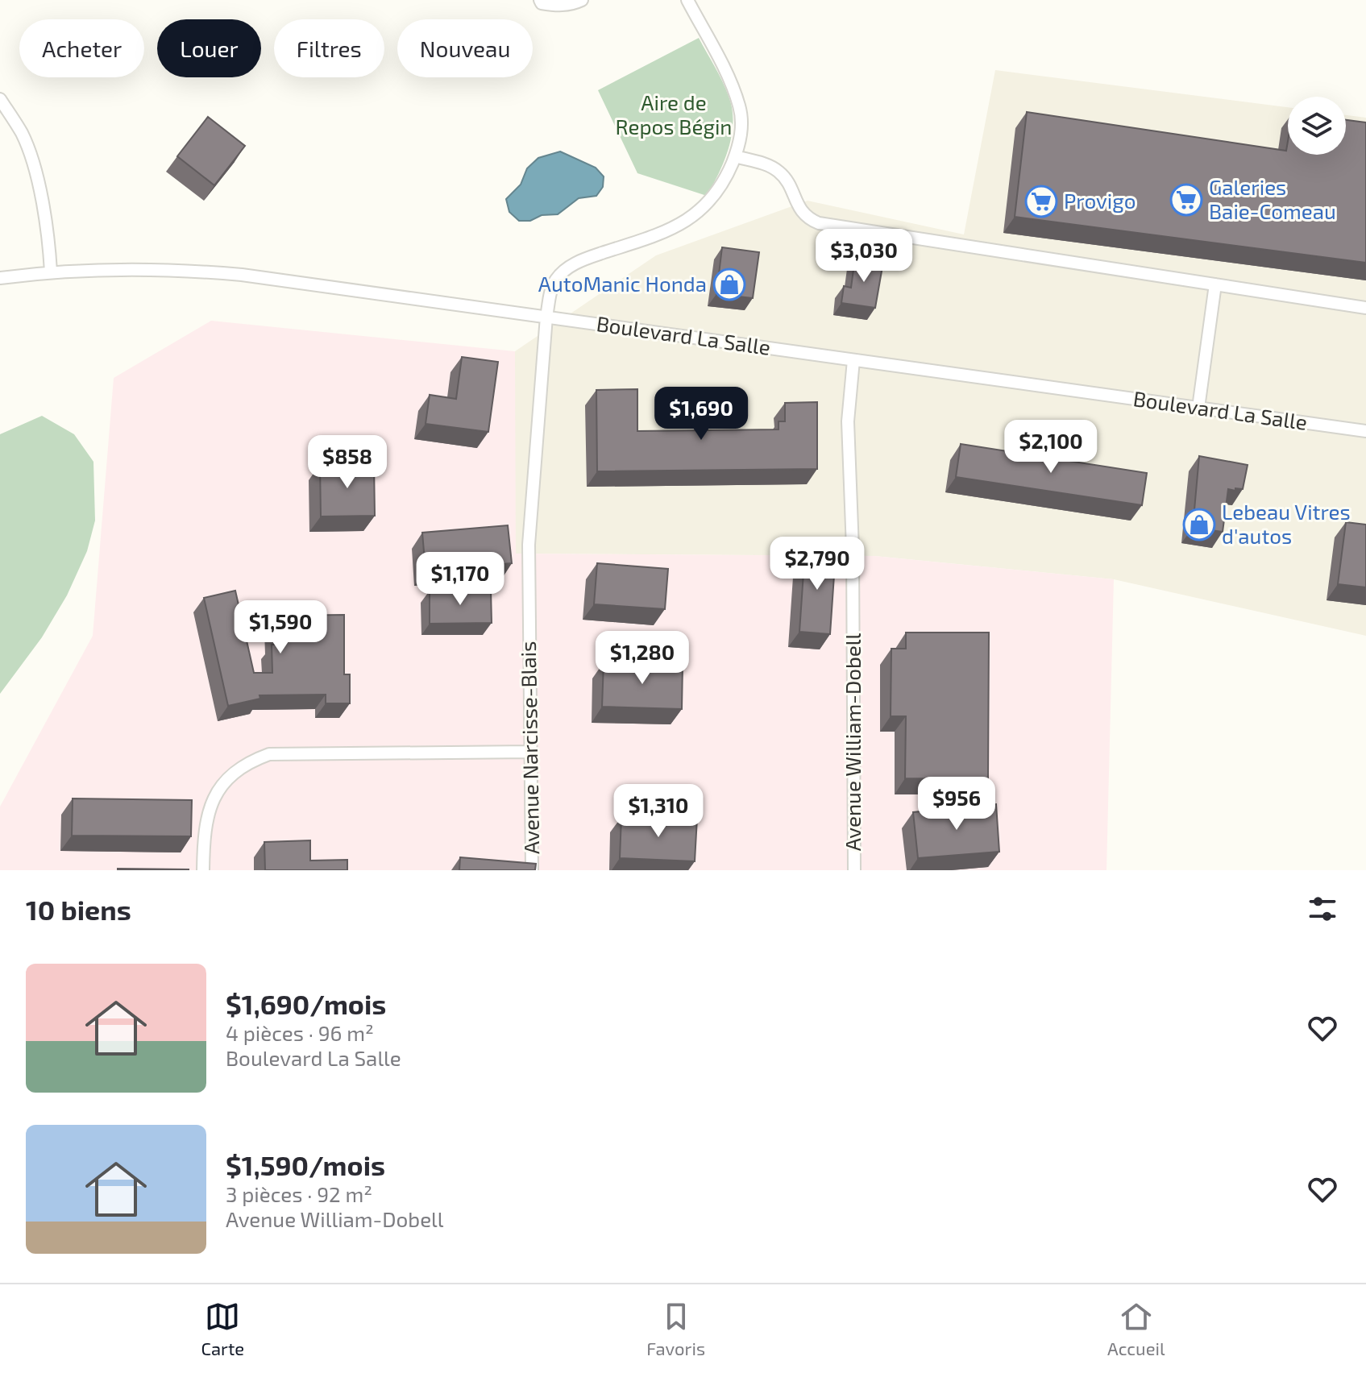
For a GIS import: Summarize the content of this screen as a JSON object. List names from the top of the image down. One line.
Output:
{"streets":{"street":["Boulevard La Salle","Avenue William-Dobell","Avenue Narcisse-Blais"]},"crossings":[["Boulevard La Salle","Avenue William-Dobell"],["Boulevard La Salle","Avenue Narcisse-Blais"]],"parks":["Aire de Repos Bégin"],"places":{"supermarket":["Galeries Baie-Comeau","Provigo"],"shop":["AutoManic Honda","Lebeau Vitres d'autos"]},"page":{"chip":["Acheter","Louer","Filtres","Nouveau"],"price":["$3,030","$1,690","$2,100","$858","$2,790","$1,170","$1,590","$1,280","$956","$1,310"],"heading":"10 biens","list":[{"name":"$1,690/mois","note":"4 pièces · 96 m² · Boulevard La Salle"},{"name":"$1,590/mois","note":"3 pièces · 92 m² · Avenue William-Dobell"}],"tabs":["Carte","Favoris","Accueil"]}}
